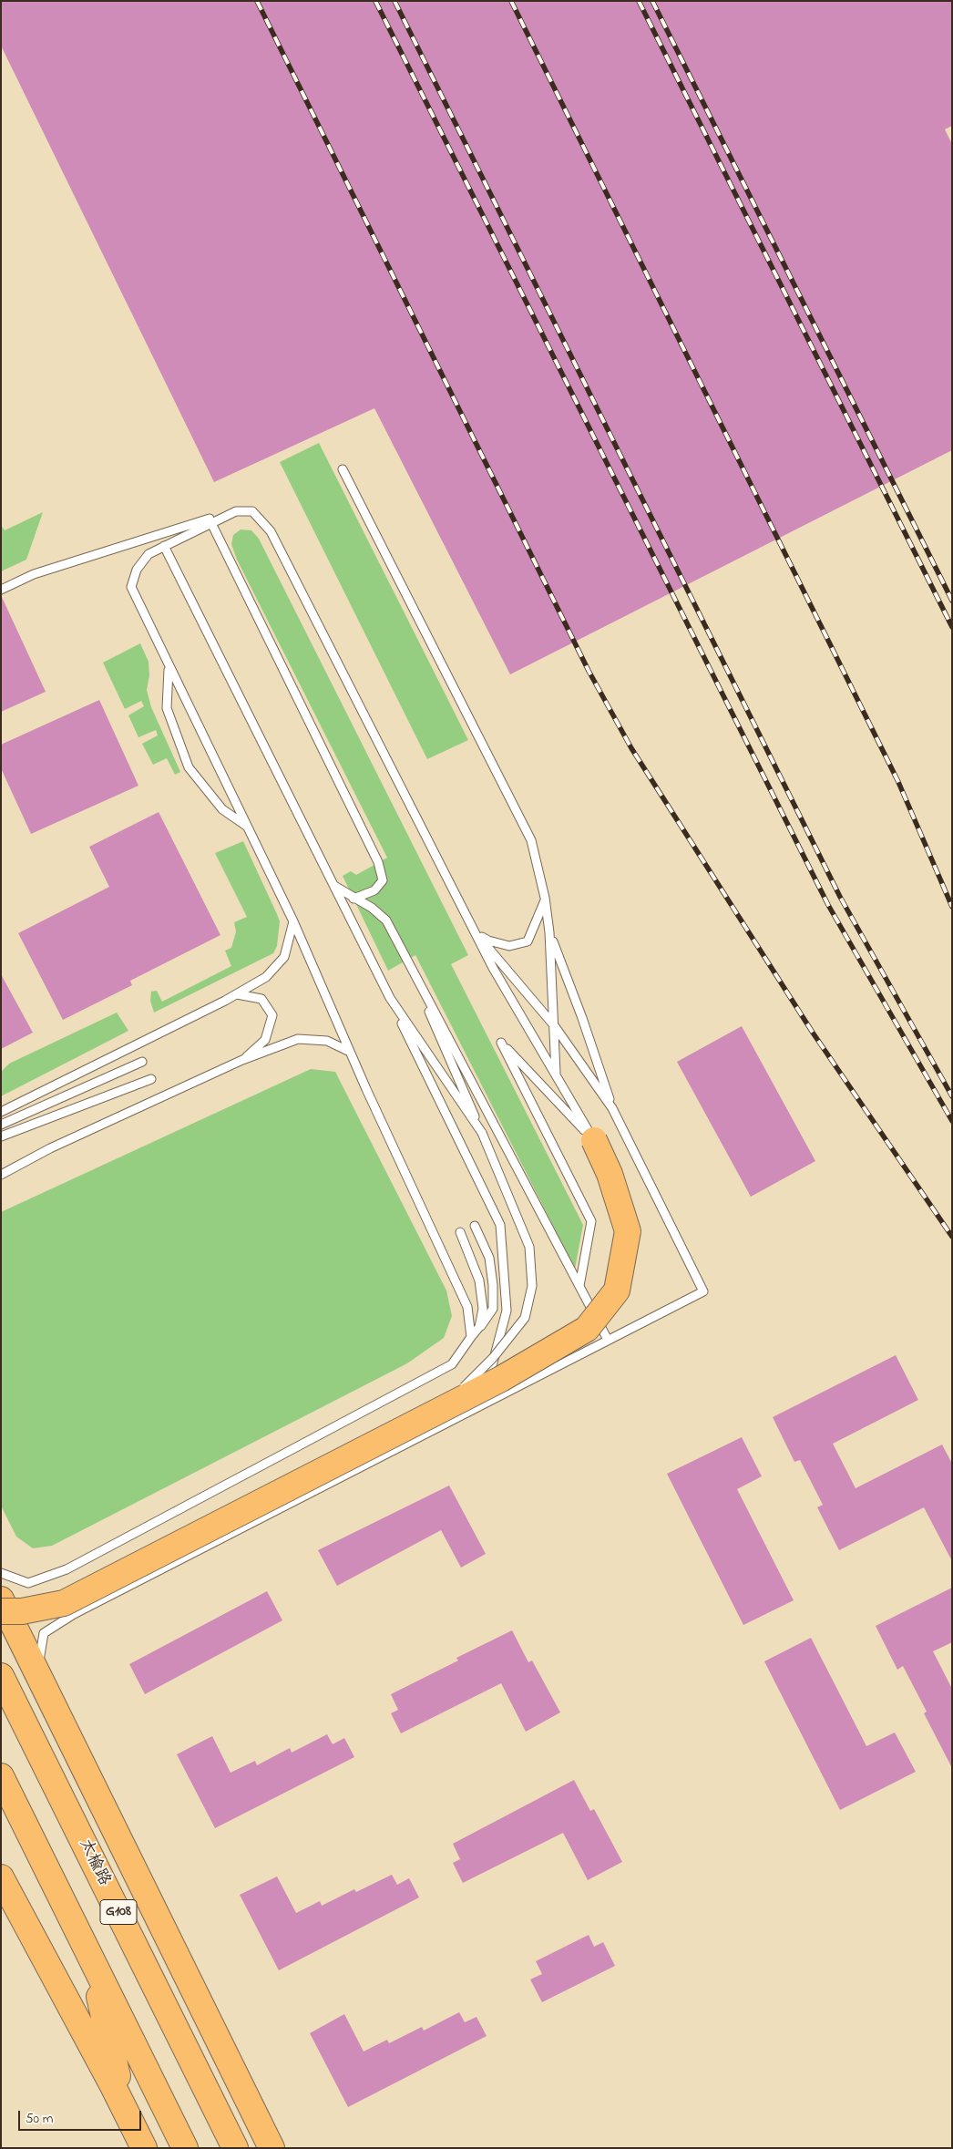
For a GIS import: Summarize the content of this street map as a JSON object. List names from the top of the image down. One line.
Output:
{"streets":{"highway":["太榆路","G108"]},"scale_bar":"50 m"}
